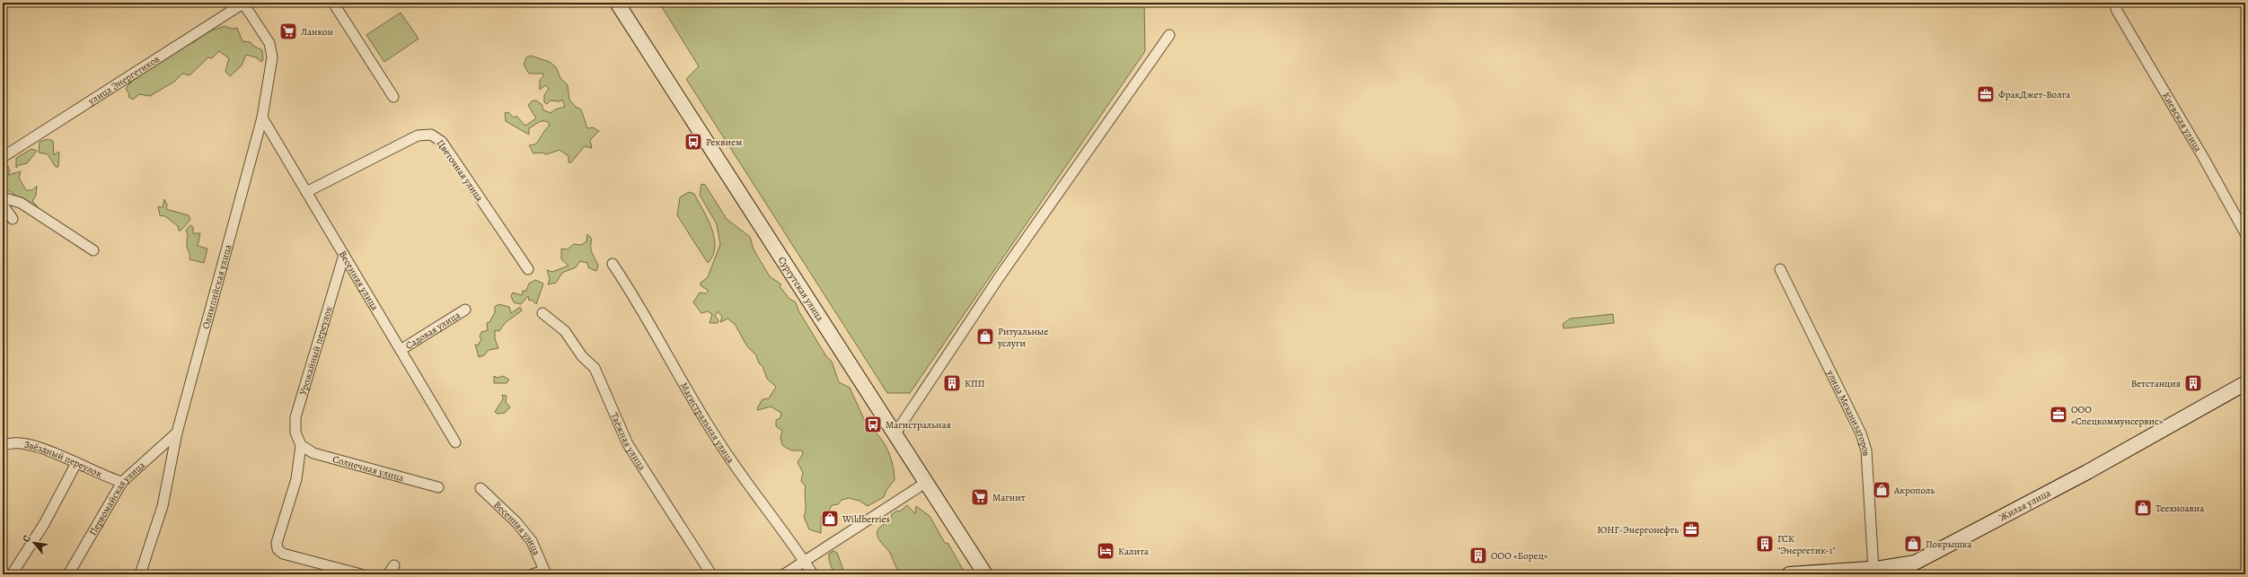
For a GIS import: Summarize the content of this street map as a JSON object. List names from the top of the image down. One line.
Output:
{"streets":{"main road":["Сургутская улица","Жилая улица"],"street":["улица Энергетиков","Киевская улица","Цветочная улица","Весенняя улица","Олимпийская улица","Садовая улица","Урожайный переулок","улица Механизаторов","Магистральная улица","Таёжная улица","Звёздный переулок","Солнечная улица","Первомайская улица"]},"crossings":[["улица Энергетиков","Олимпийская улица"],["Цветочная улица","Весенняя улица"],["Весенняя улица","Олимпийская улица"],["Весенняя улица","Садовая улица"],["Весенняя улица","Урожайный переулок"],["Олимпийская улица","Первомайская улица"],["Урожайный переулок","Солнечная улица"],["улица Механизаторов","Жилая улица"],["Звёздный переулок","Первомайская улица"]],"places":{"supermarket":["Ланкон","Магнит"],"office":["ФракДжет-Волга","ООО «Спецкоммунсервис»","ЮНГ-Энергонефть"],"bus stop":["Реквием","Магистральная"],"shop":["Ритуальные услуги","Акрополь","Теехноавиа","Wildberries","Покрышка"],"building":["КПП","Ветстанция","ГСК \"Энергетик-1\"","ООО «Борец»"],"hotel":["Калита"]},"north":"top left"}
